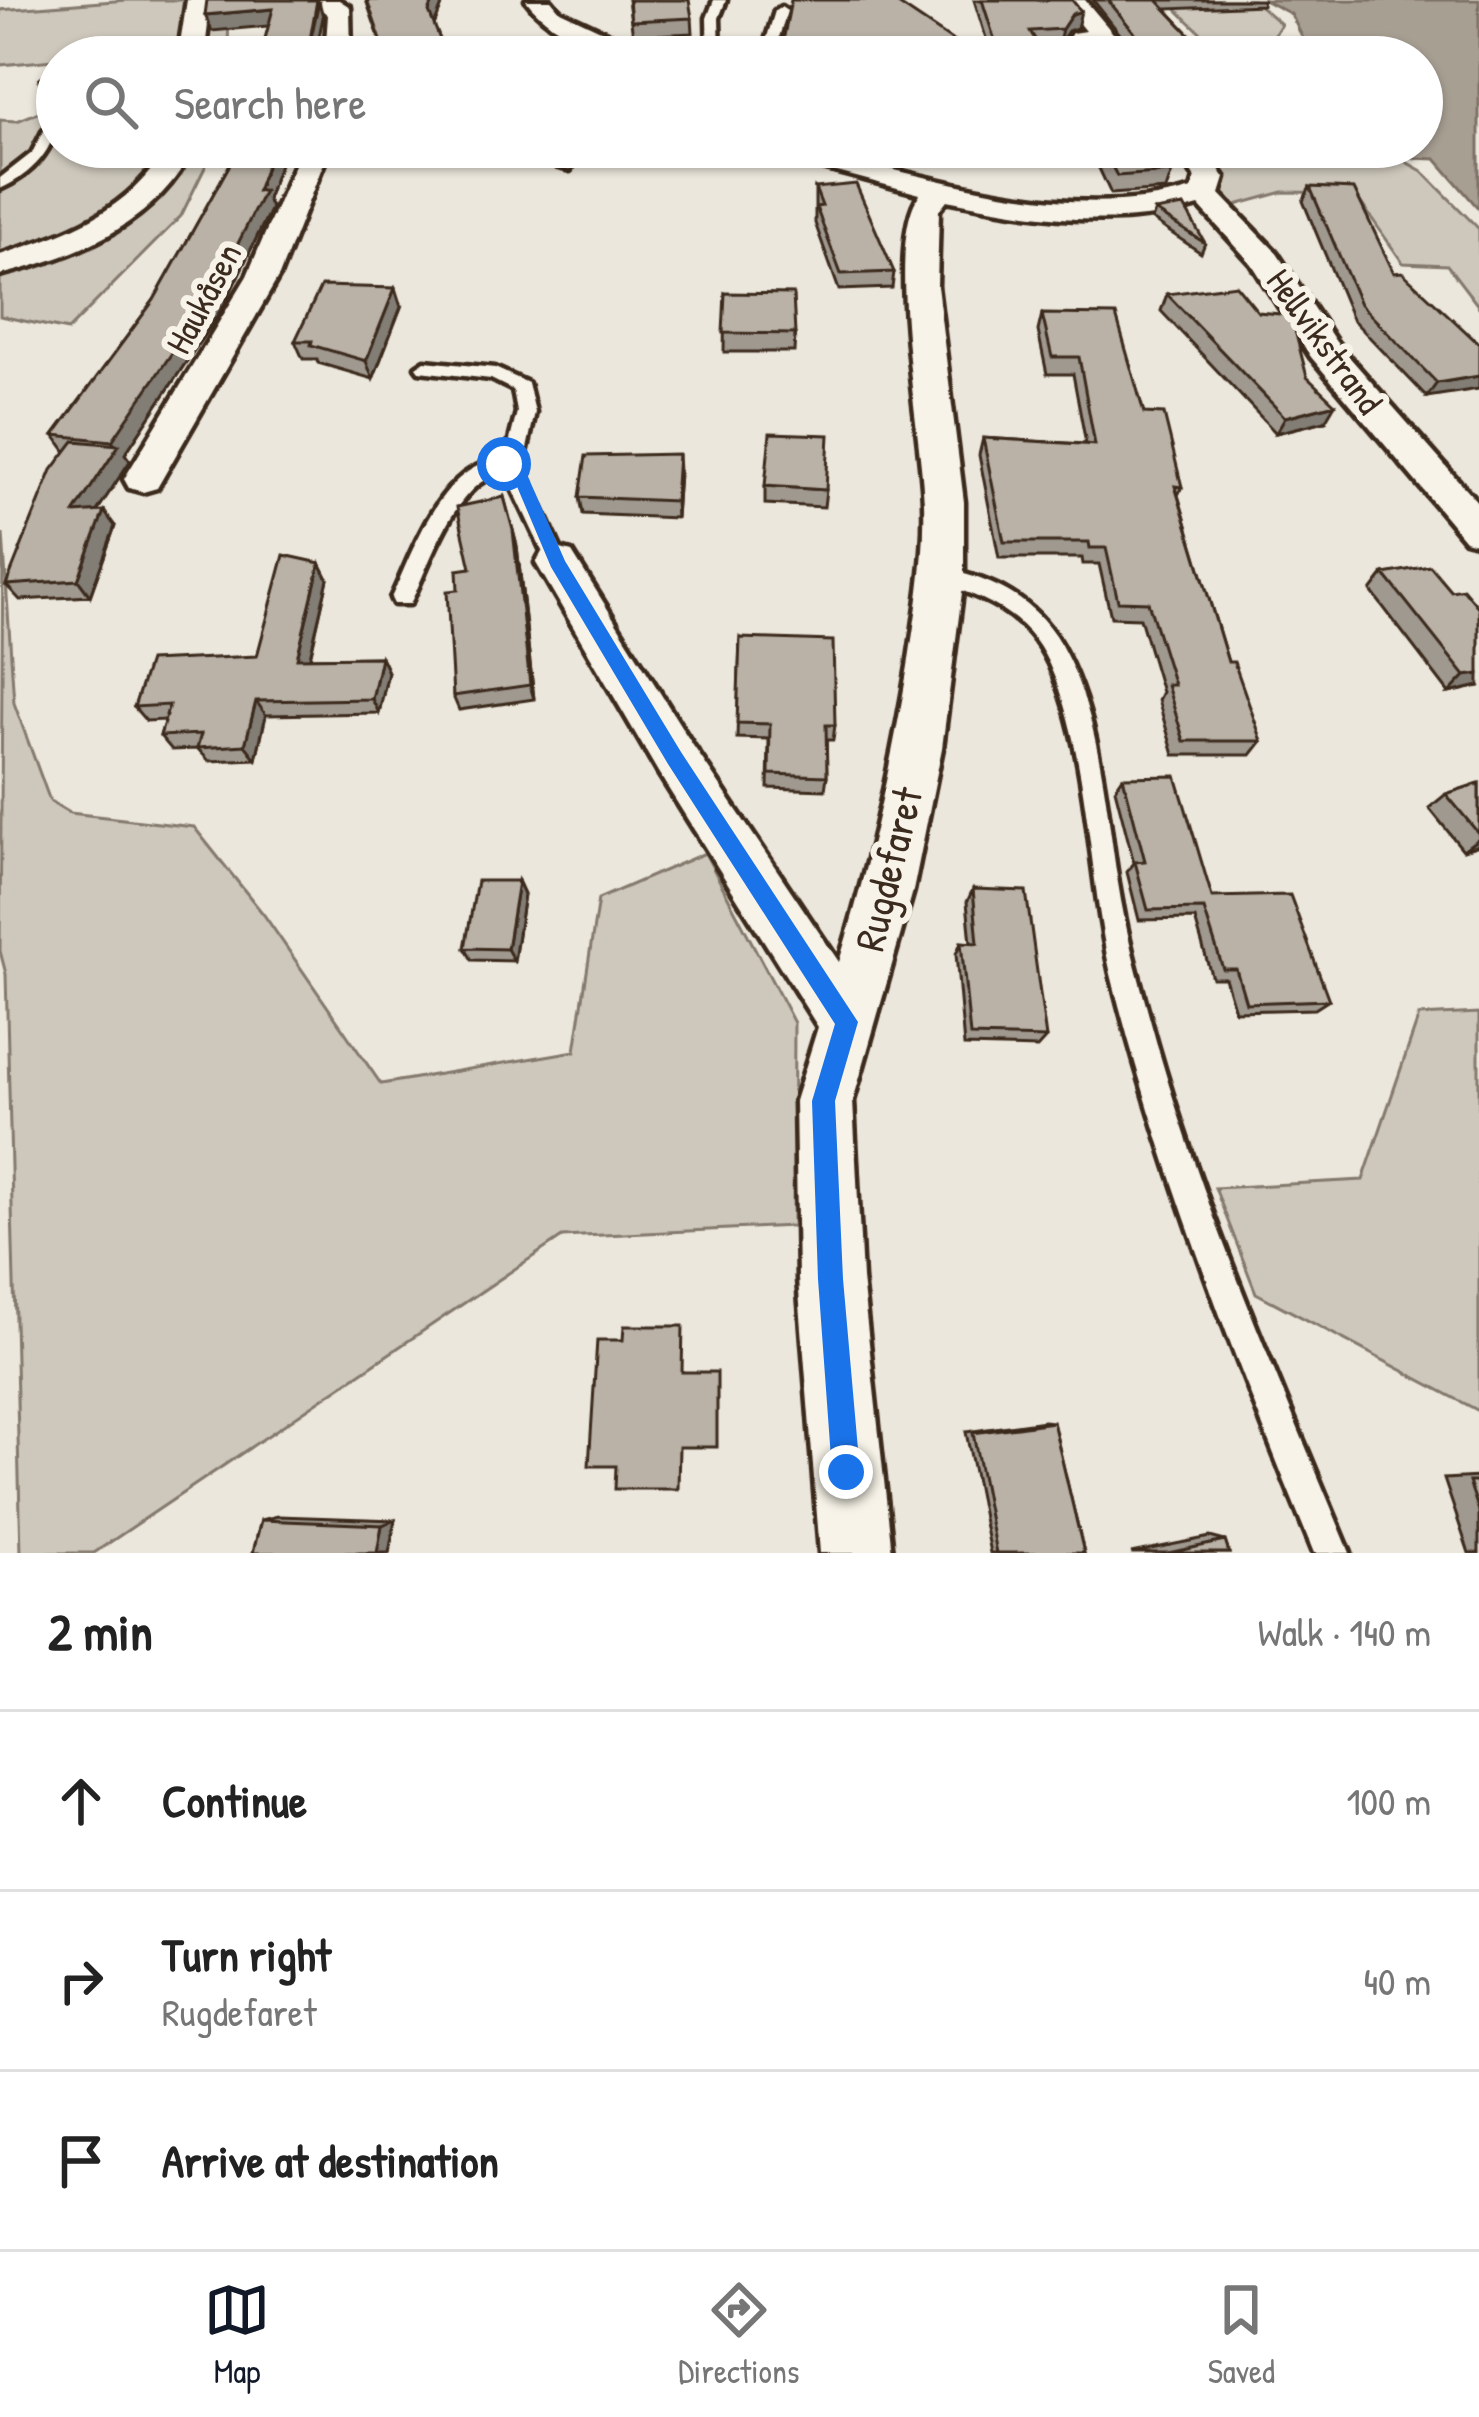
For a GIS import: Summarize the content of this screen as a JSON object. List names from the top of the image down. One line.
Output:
{"streets":{"street":["Haukåsen","Hellvikstrand","Rugdefaret"]},"page":{"search":"Search here","heading":["2 min","Walk · 140 m"],"list":[["Continue","100 m"],["Turn right","Rugdefaret","40 m"],"Arrive at destination"],"nav":["Map","Directions","Saved"]}}
